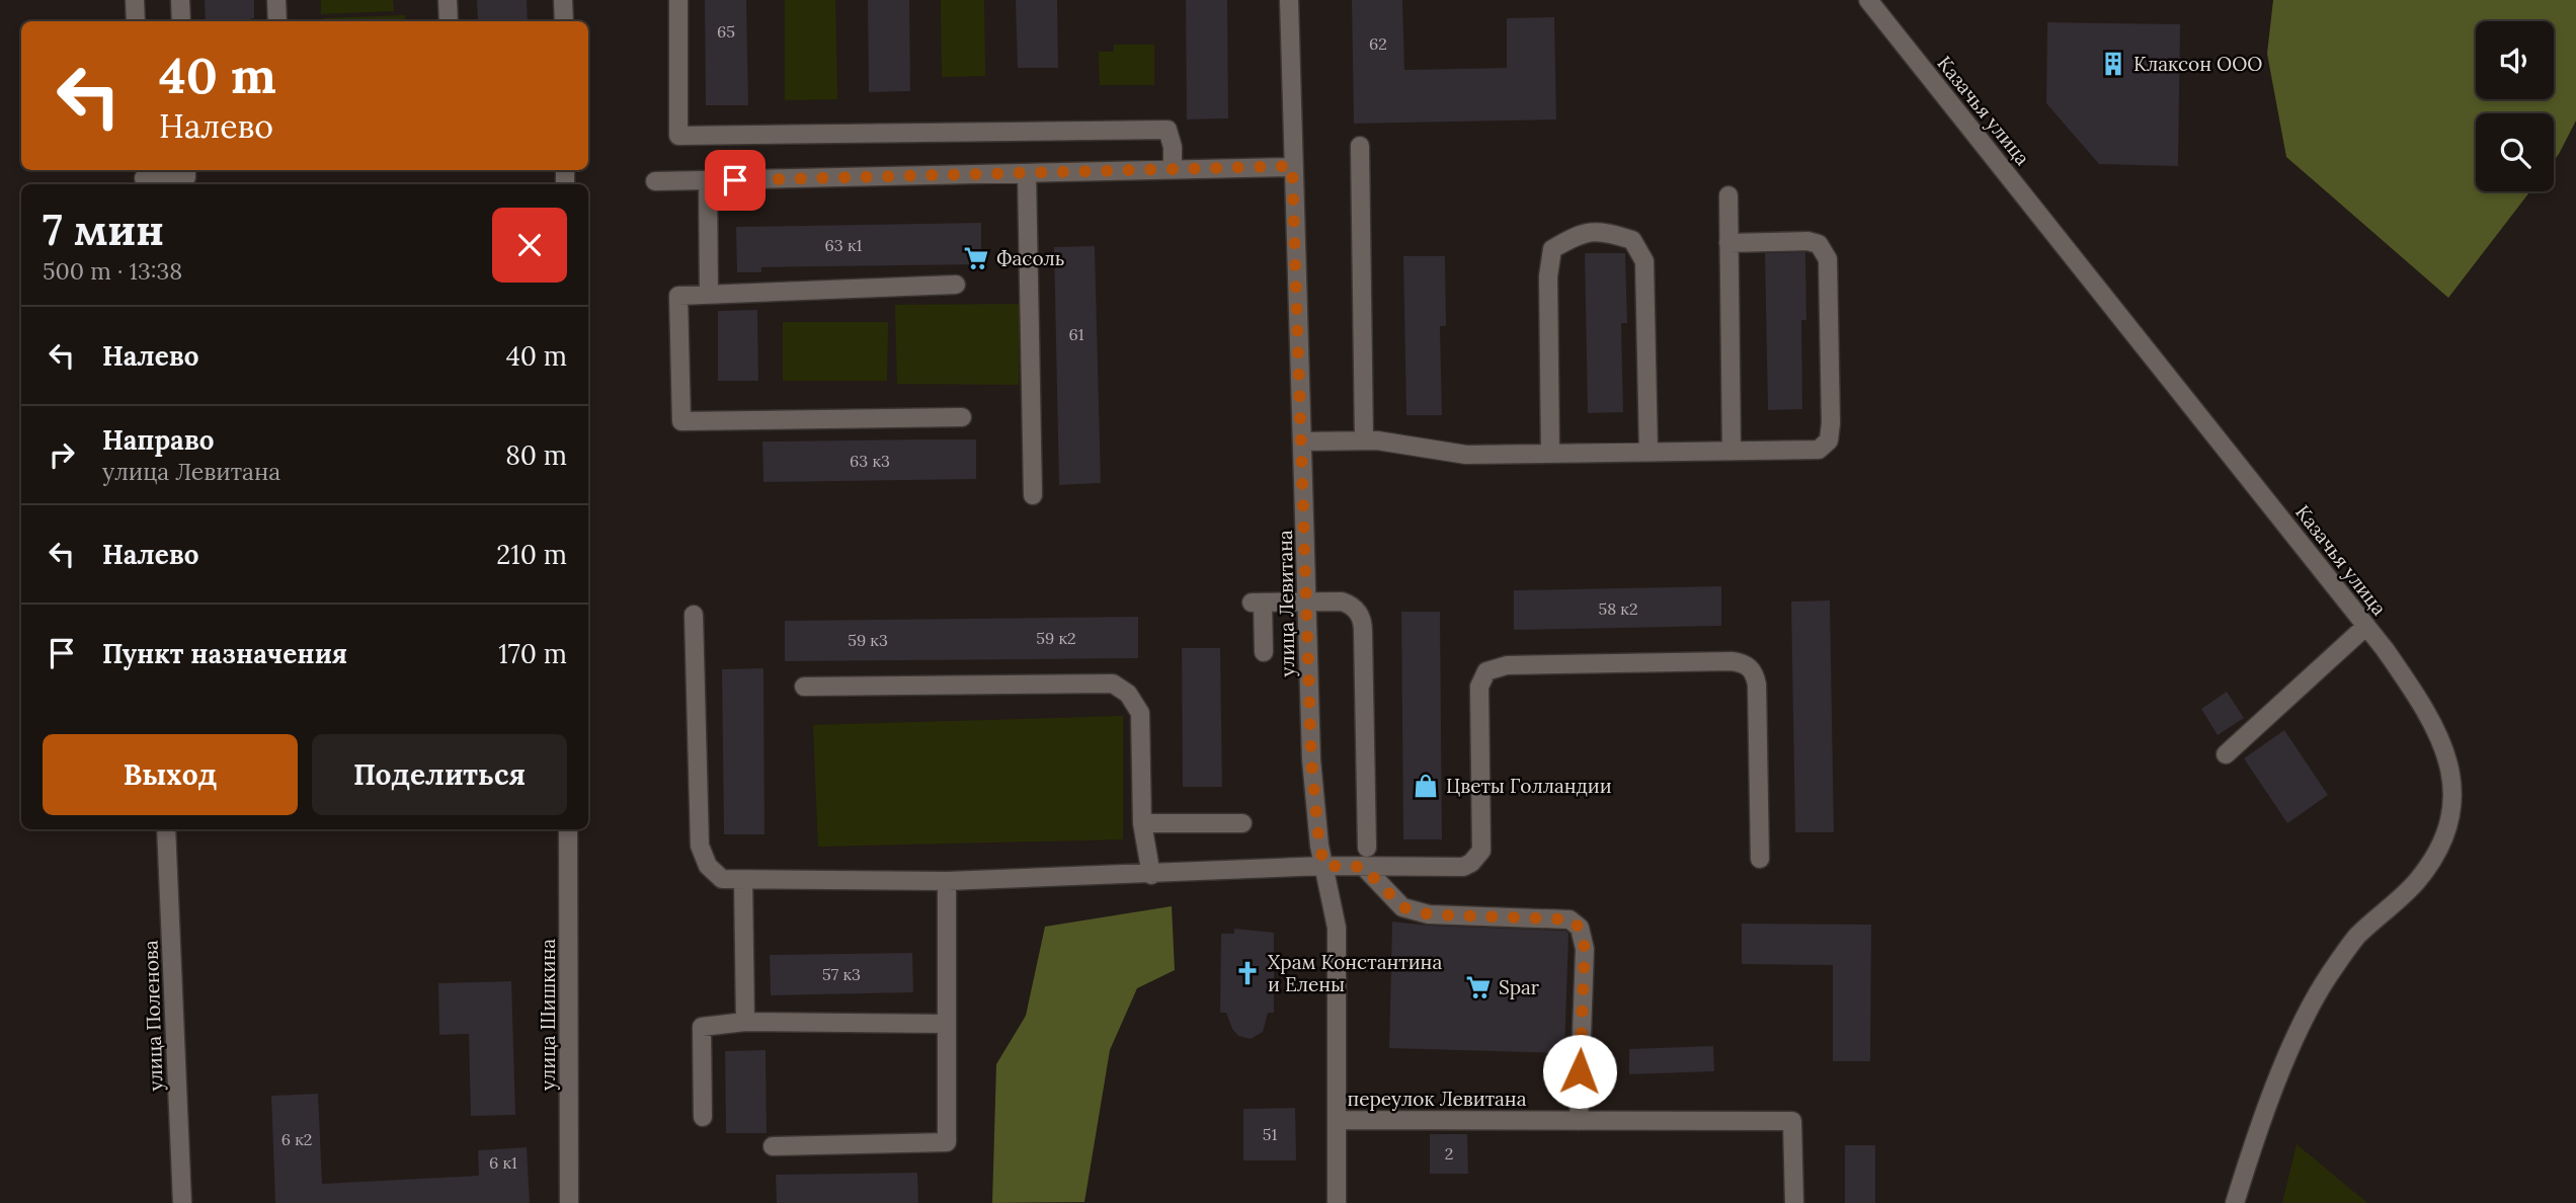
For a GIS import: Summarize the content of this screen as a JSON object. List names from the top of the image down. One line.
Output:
{"streets":{"street":["Казачья улица","улица Левитана","улица Шишкина","улица Поленова","переулок Левитана"]},"crossings":[["улица Левитана","переулок Левитана"]],"places":{"building":["Клаксон ООО"],"supermarket":["Фасоль","Spar"],"shop":["Цветы Голландии"],"church":["Храм Константина и Елены"]},"house_numbers":["65","62","63 к1","61","63 к3","58 к2","59 к2","59 к3","57 к3","51","6 к2","2","6 к1"],"page":{"turn":["40 m","Налево"],"heading":["7 мин","500 m · 13:38"],"list":[{"name":"Налево","value":"40 m"},{"name":"Направо","note":"улица Левитана","value":"80 m"},{"name":"Налево","value":"210 m"},{"name":"Пункт назначения","value":"170 m"}],"buttons":["Выход","Поделиться"]}}
